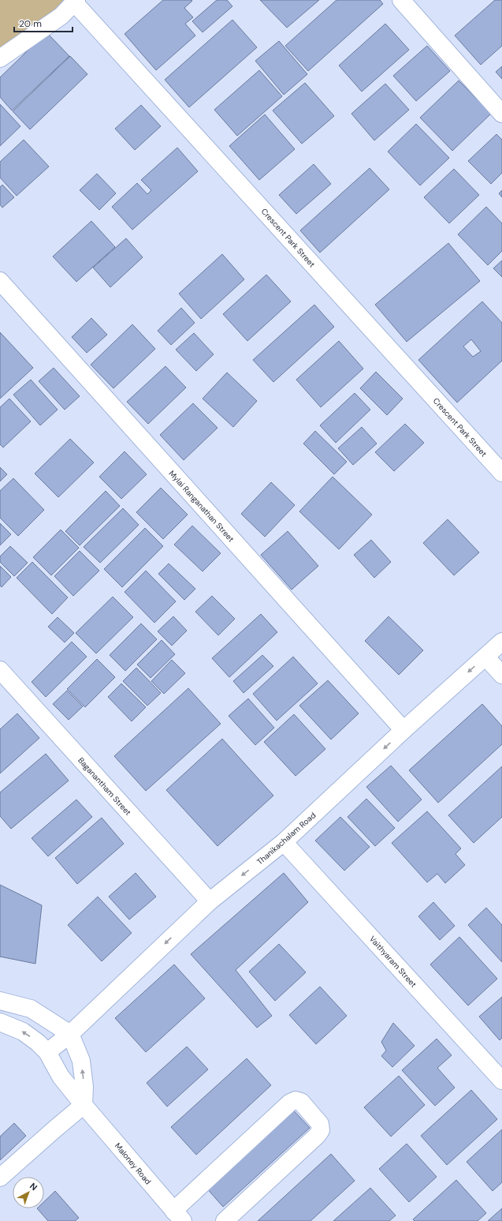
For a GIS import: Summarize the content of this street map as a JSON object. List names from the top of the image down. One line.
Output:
{"streets":{"street":["Crescent Park Street","Mylai Ranganathan Street","Baganantham Street","Thanikachalam Road","Vaithyaram Street","Maloney Road"]},"crossings":[["Mylai Ranganathan Street","Thanikachalam Road"],["Baganantham Street","Thanikachalam Road"],["Thanikachalam Road","Vaithyaram Street"]],"one_way":["Thanikachalam Road"],"scale_bar":"20 m","north":"top right"}
